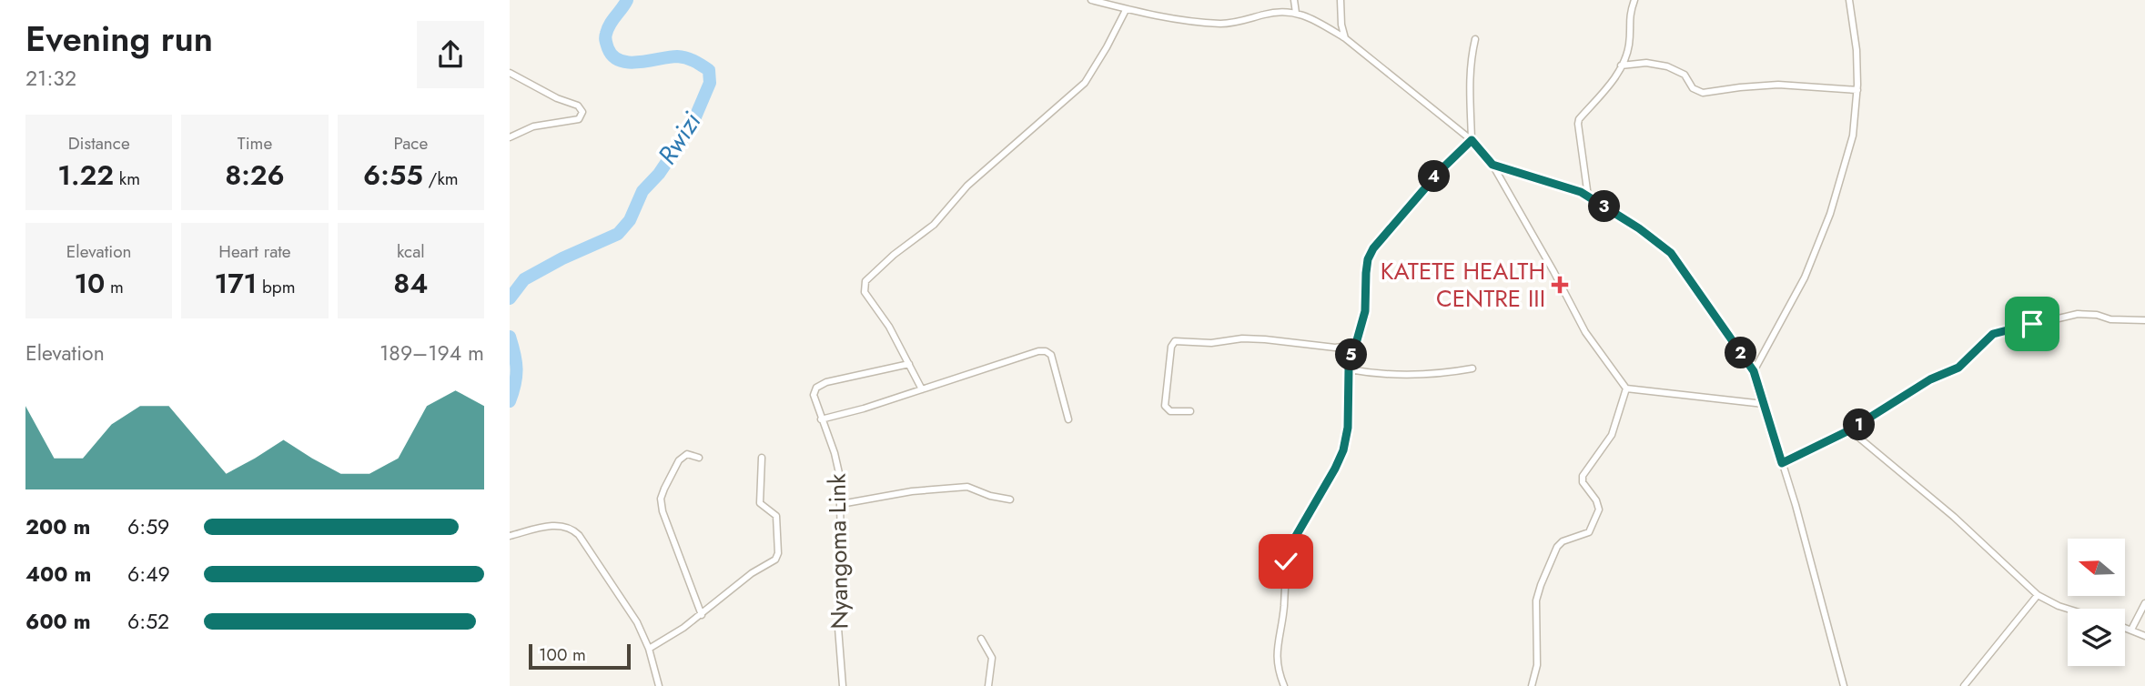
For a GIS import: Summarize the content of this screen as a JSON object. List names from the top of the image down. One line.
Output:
{"streets":{"street":["Nyangoma Link"]},"water":["Rwizi"],"places":{"health":["KATETE HEALTH CENTRE III"]},"scale_bar":"100 m","north":"left","page":{"heading":["Evening run","21:32"],"stats":[["Distance","1.22 km"],["Time","8:26"],["Pace","6:55 /km"],["Elevation","10 m"],["Heart rate","171 bpm"],["kcal","84"]],"pins":["4","3","2","5","1"],"chart":["Elevation","189–194 m"],"list":[{"name":"200 m","note":"6:59"},{"name":"400 m","note":"6:49"},{"name":"600 m","note":"6:52"}],"scale":"100 m"}}
